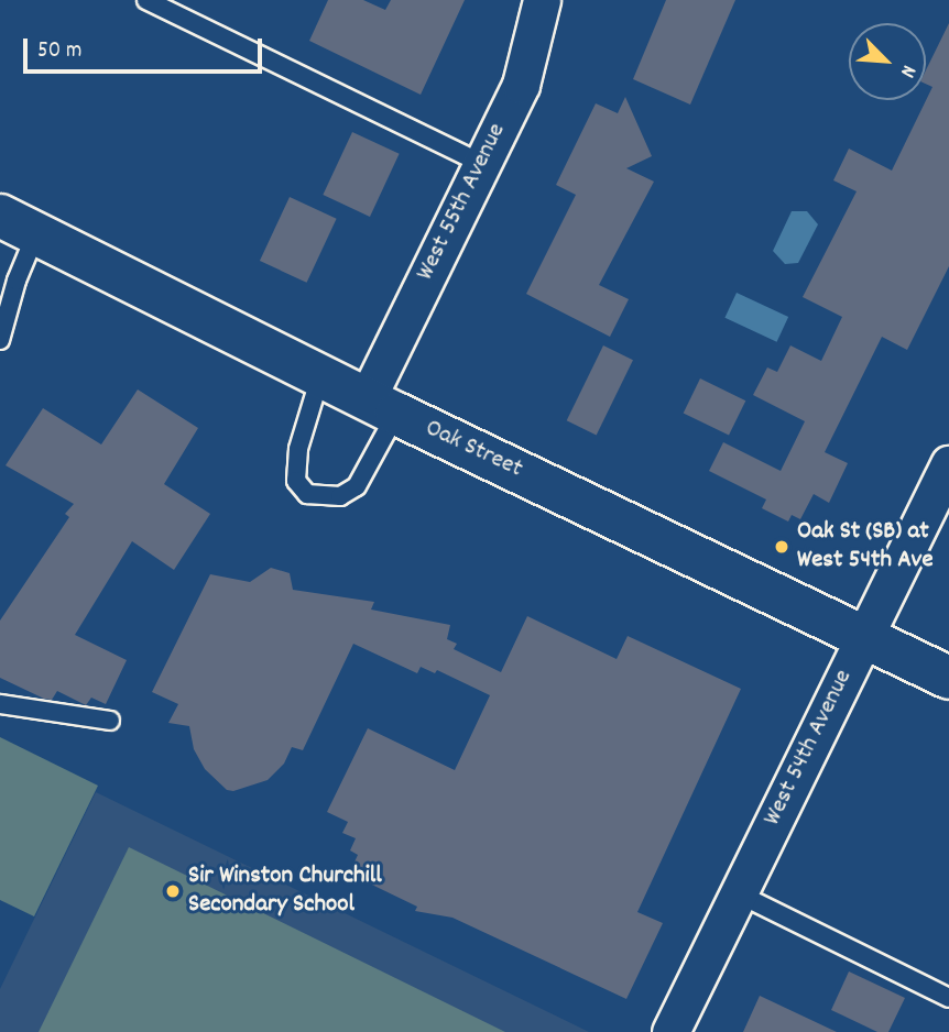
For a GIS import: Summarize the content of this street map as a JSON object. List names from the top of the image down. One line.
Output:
{"streets":{"main road":["Oak Street"],"street":["West 55th Avenue","West 54th Avenue"]},"crossings":[["West 55th Avenue","Oak Street"],["Oak Street","West 54th Avenue"]],"places":["Oak St (SB) at West 54th Ave","Sir Winston Churchill Secondary School"],"scale_bar":"50 m","north":"bottom right"}
